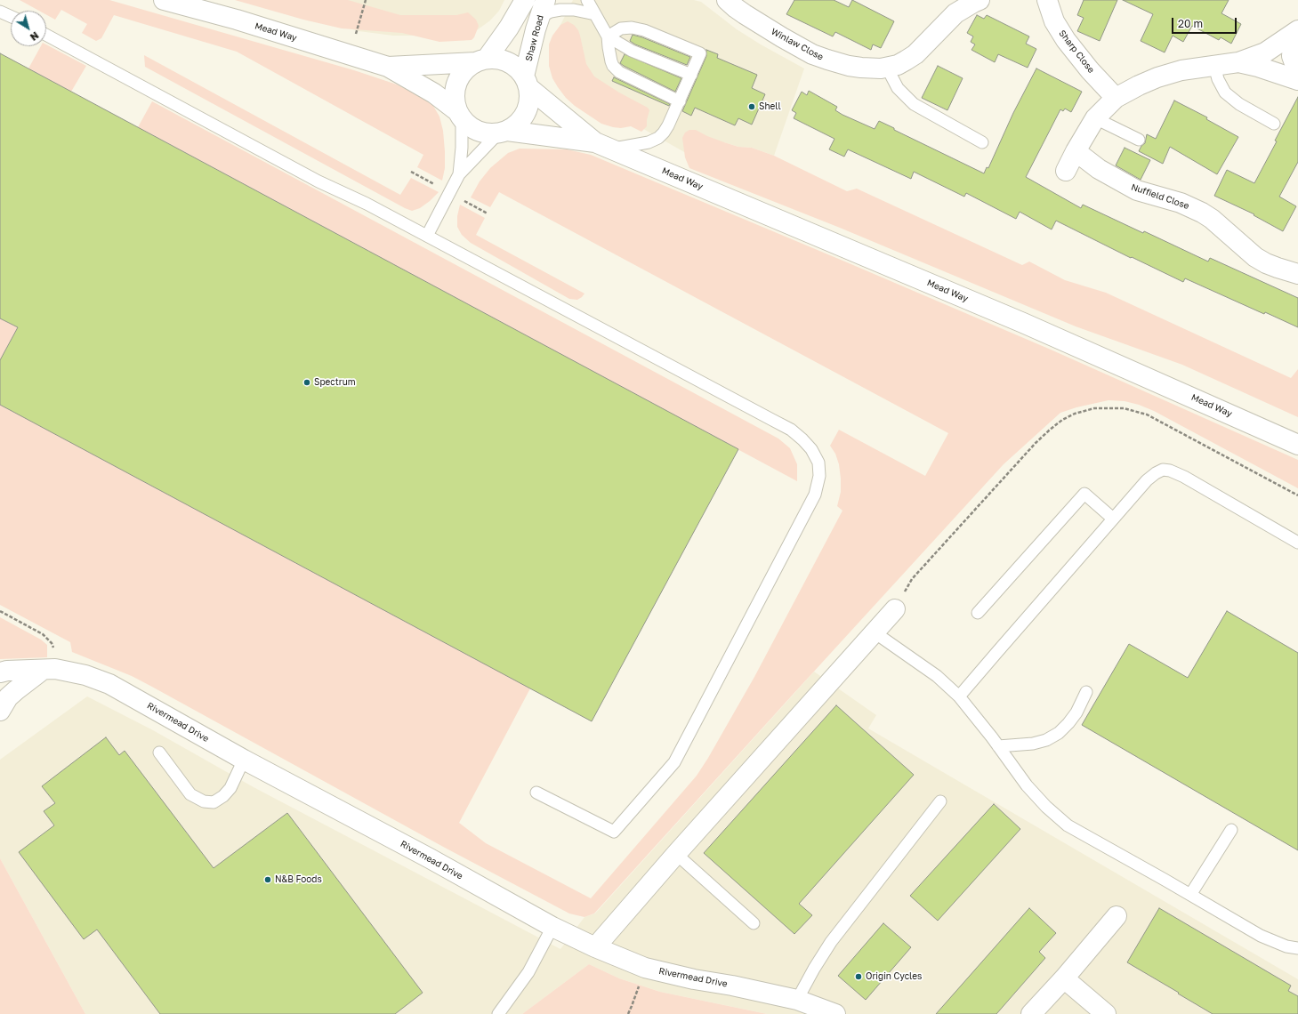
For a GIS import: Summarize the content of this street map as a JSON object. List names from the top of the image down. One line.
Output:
{"streets":{"street":["Mead Way","Shaw Road","Winlaw Close","Sharp Close","Nuffield Close","Rivermead Drive"]},"crossings":[["Mead Way","Shaw Road"]],"places":["Shell","Spectrum","N&B Foods","Origin Cycles"],"scale_bar":"20 m","north":"bottom right"}
